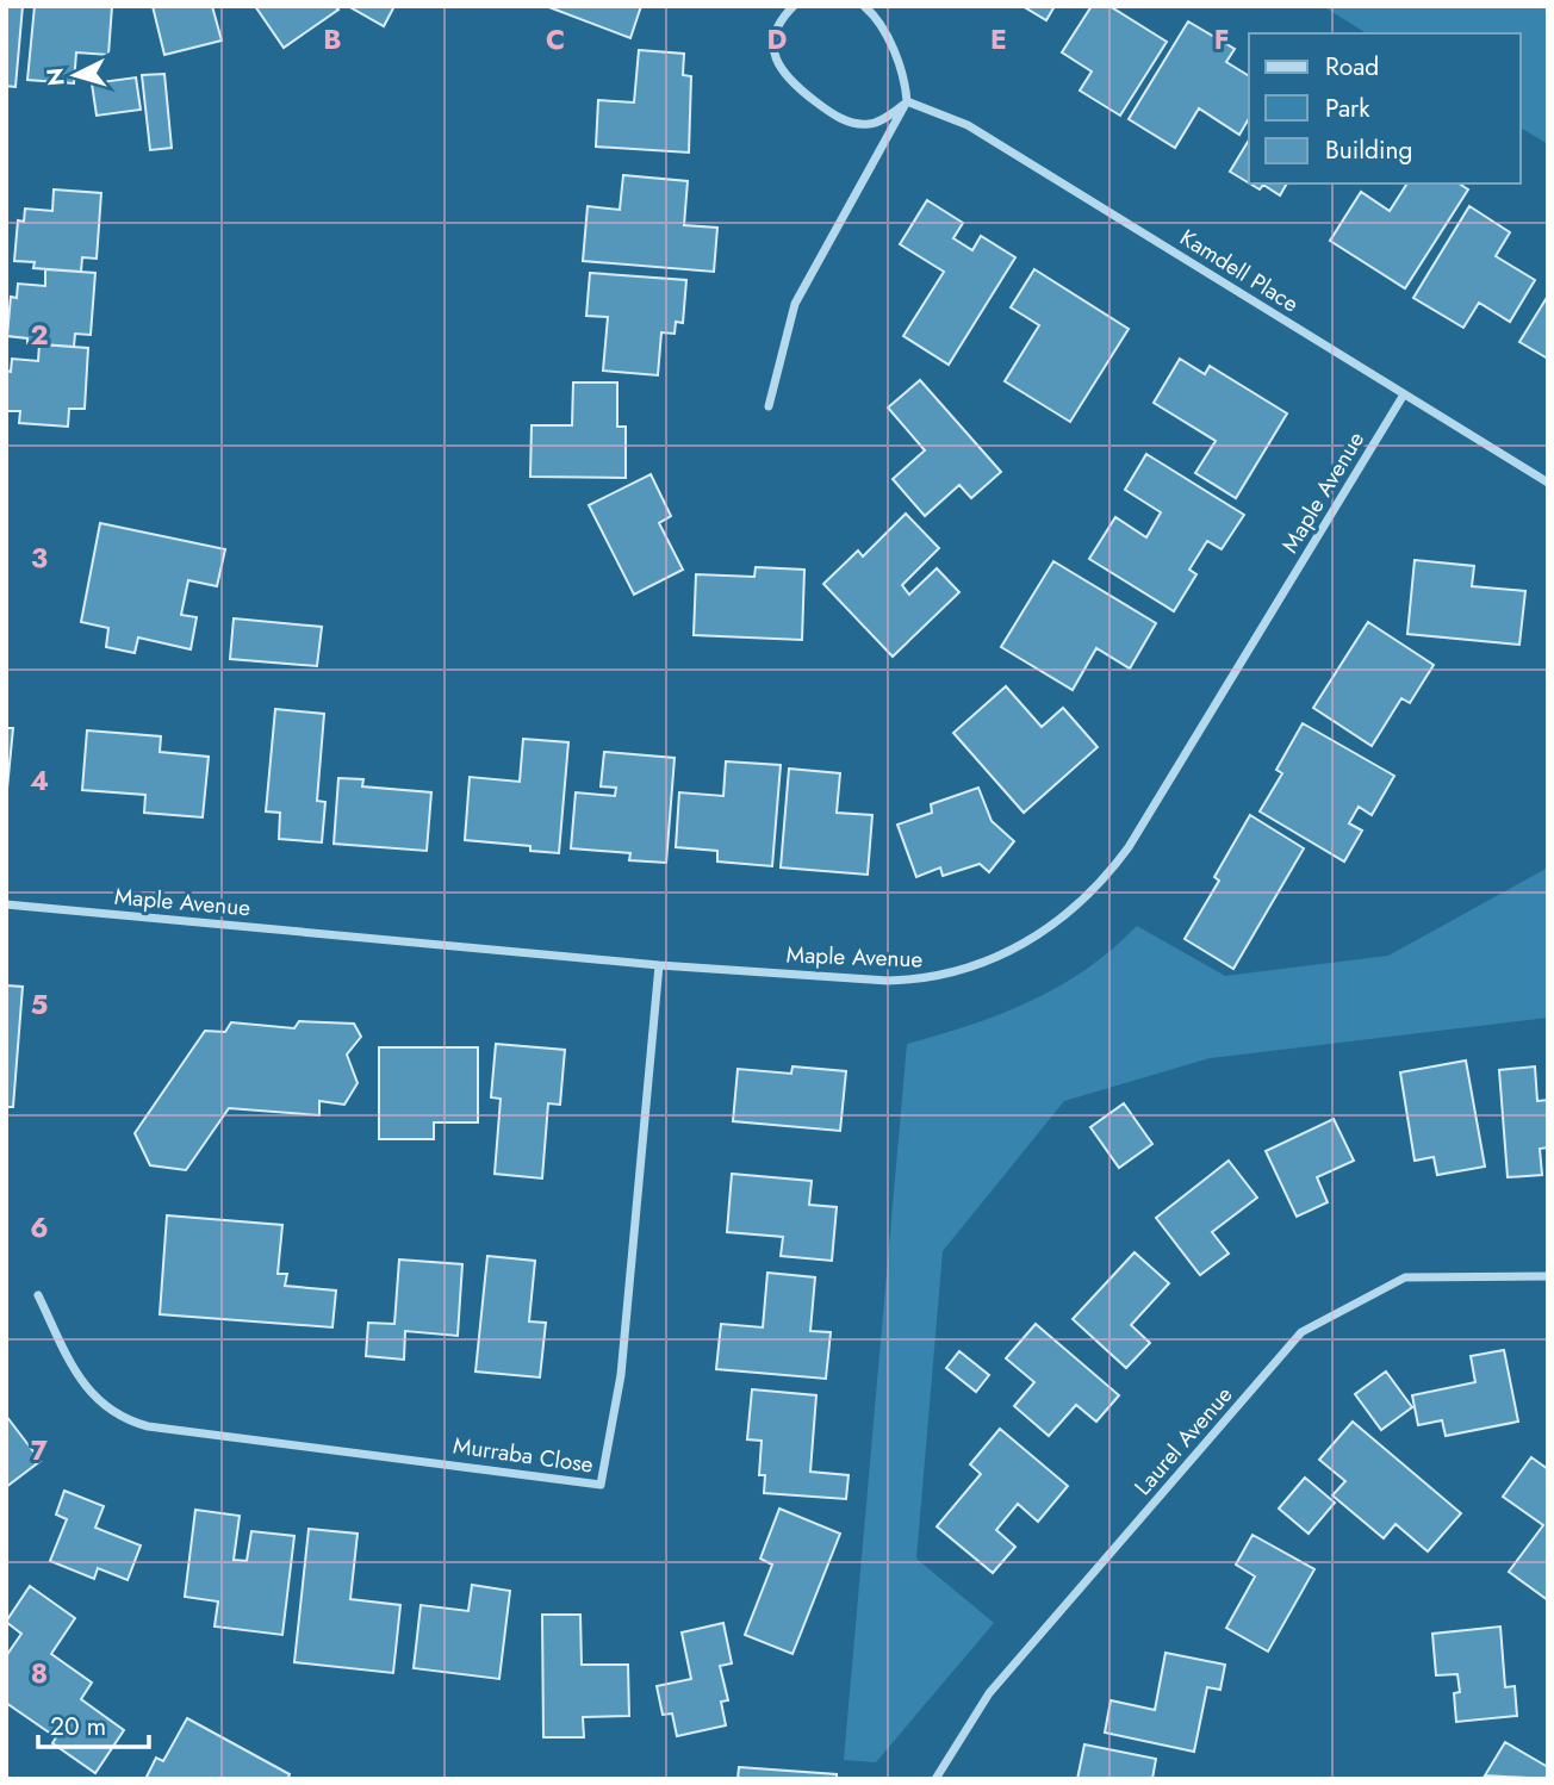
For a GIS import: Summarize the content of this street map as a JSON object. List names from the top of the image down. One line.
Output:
{"streets":{"street":["Kamdell Place","Maple Avenue","Laurel Avenue","Murraba Close"]},"crossings":[["Kamdell Place","Maple Avenue"],["Maple Avenue","Murraba Close"]],"legend":["Road","Park","Building"],"scale_bar":"20 m","north":"left","grid":{"columns":["B","C","D","E","F"],"rows":["2","3","4","5","6","7","8"]}}
